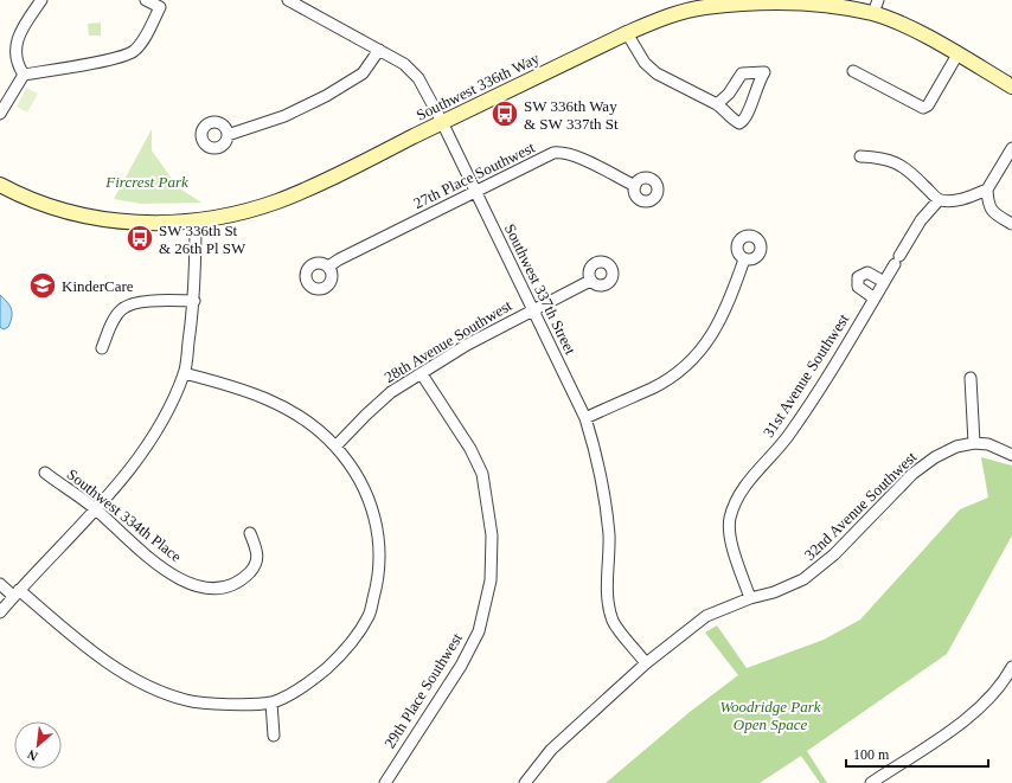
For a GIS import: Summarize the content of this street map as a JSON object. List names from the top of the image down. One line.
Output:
{"streets":{"main road":["Southwest 336th Way"],"street":["27th Place Southwest","Southwest 337th Street","28th Avenue Southwest","31st Avenue Southwest","32nd Avenue Southwest","Southwest 334th Place","29th Place Southwest"]},"crossings":[["Southwest 336th Way","Southwest 337th Street"],["27th Place Southwest","Southwest 337th Street"],["Southwest 337th Street","28th Avenue Southwest"],["Southwest 337th Street","32nd Avenue Southwest"],["28th Avenue Southwest","29th Place Southwest"],["31st Avenue Southwest","32nd Avenue Southwest"]],"parks":["Fircrest Park","Woodridge Park Open Space"],"places":{"bus stop":["SW 336th Way & SW 337th St","SW 336th St & 26th Pl SW"],"school or university":["KinderCare"]},"scale_bar":"100 m","north":"bottom left"}
